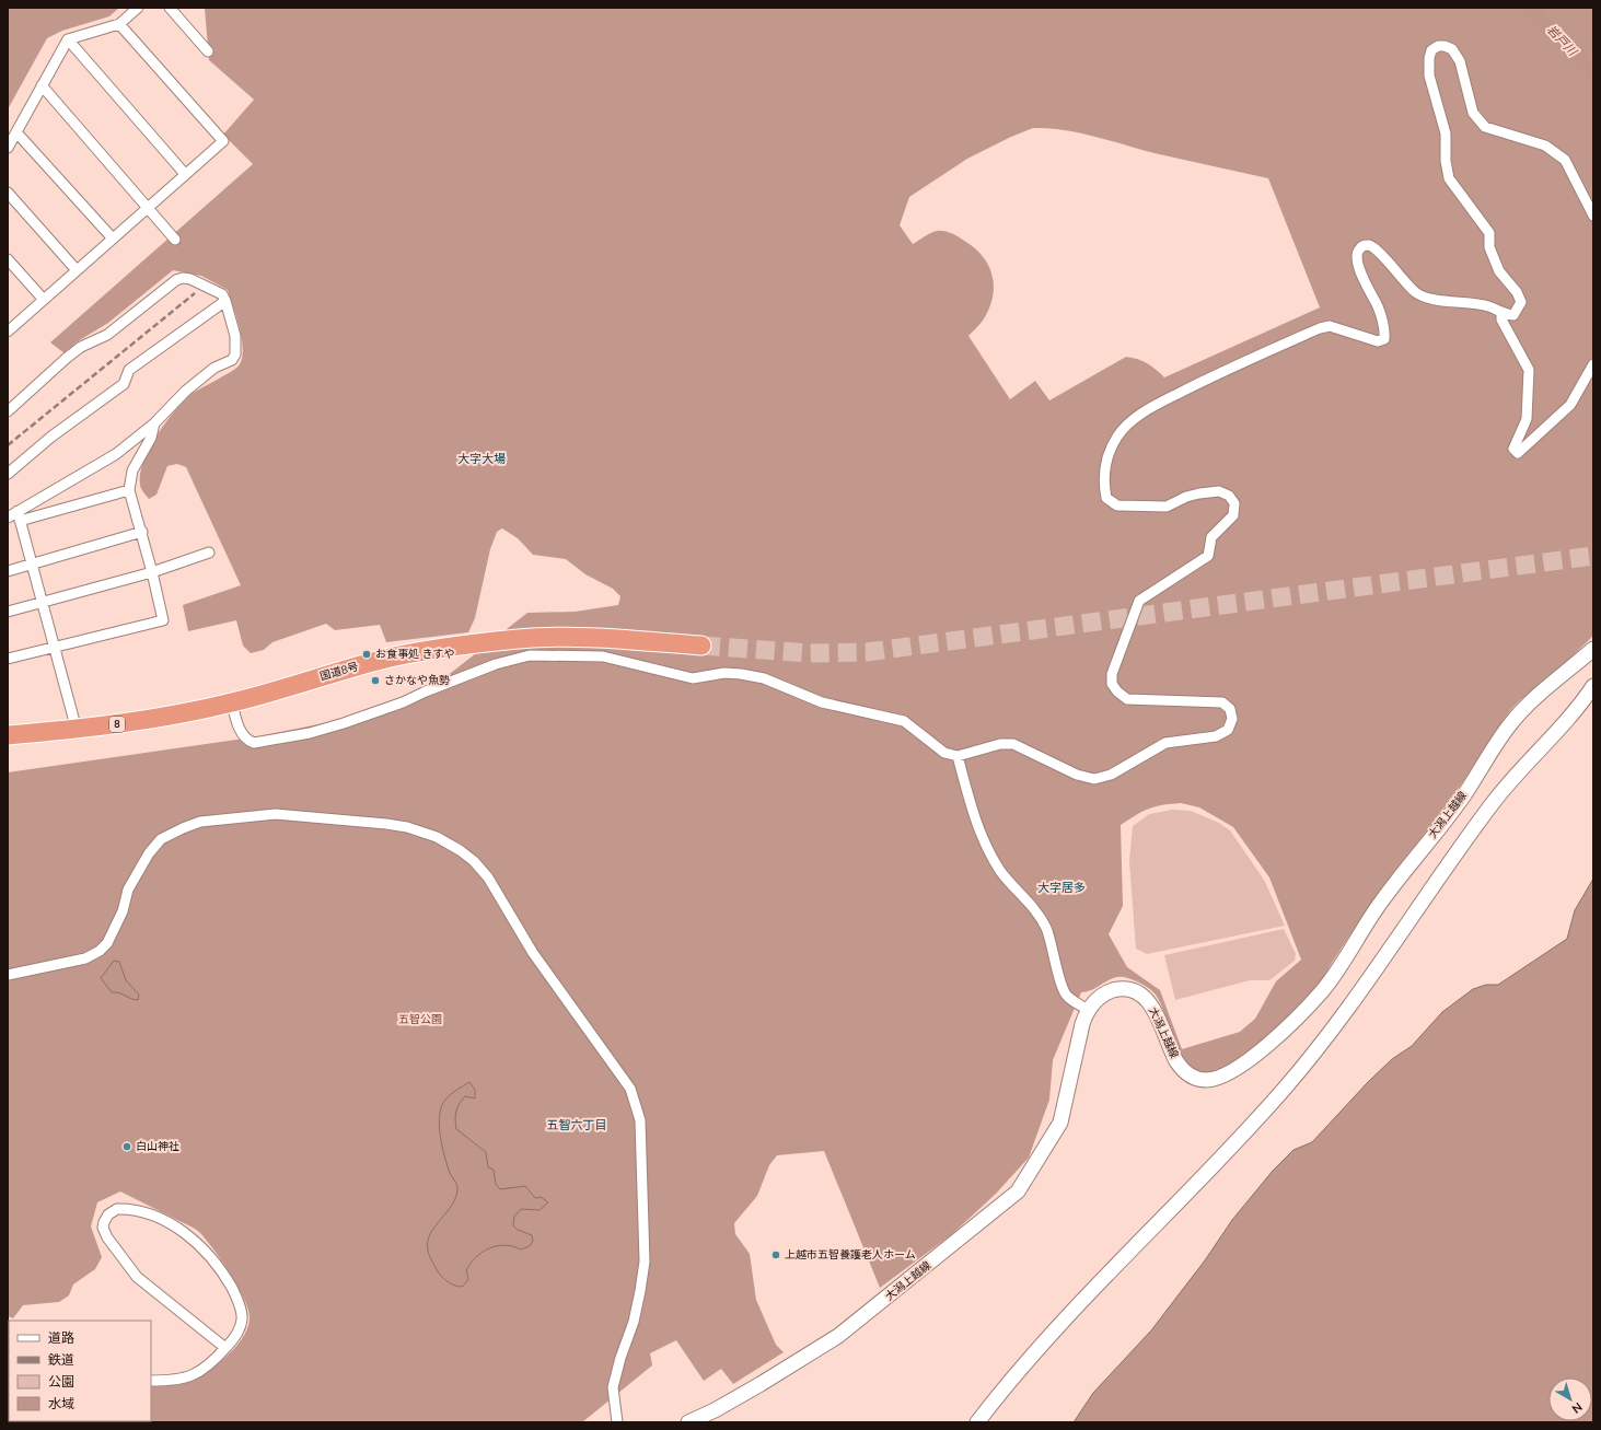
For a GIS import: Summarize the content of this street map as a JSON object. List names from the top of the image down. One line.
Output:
{"streets":{"highway":["国道8号","8"],"main road":["大潟上越線"]},"districts":["大字大場","大字居多","五智六丁目"],"water":["岩戸川"],"parks":["五智公園"],"places":["お食事処 きすや","さかなや魚勢","白山神社","上越市五智養護老人ホーム"],"legend":["道路","鉄道","公園","水域"],"north":"bottom right"}
